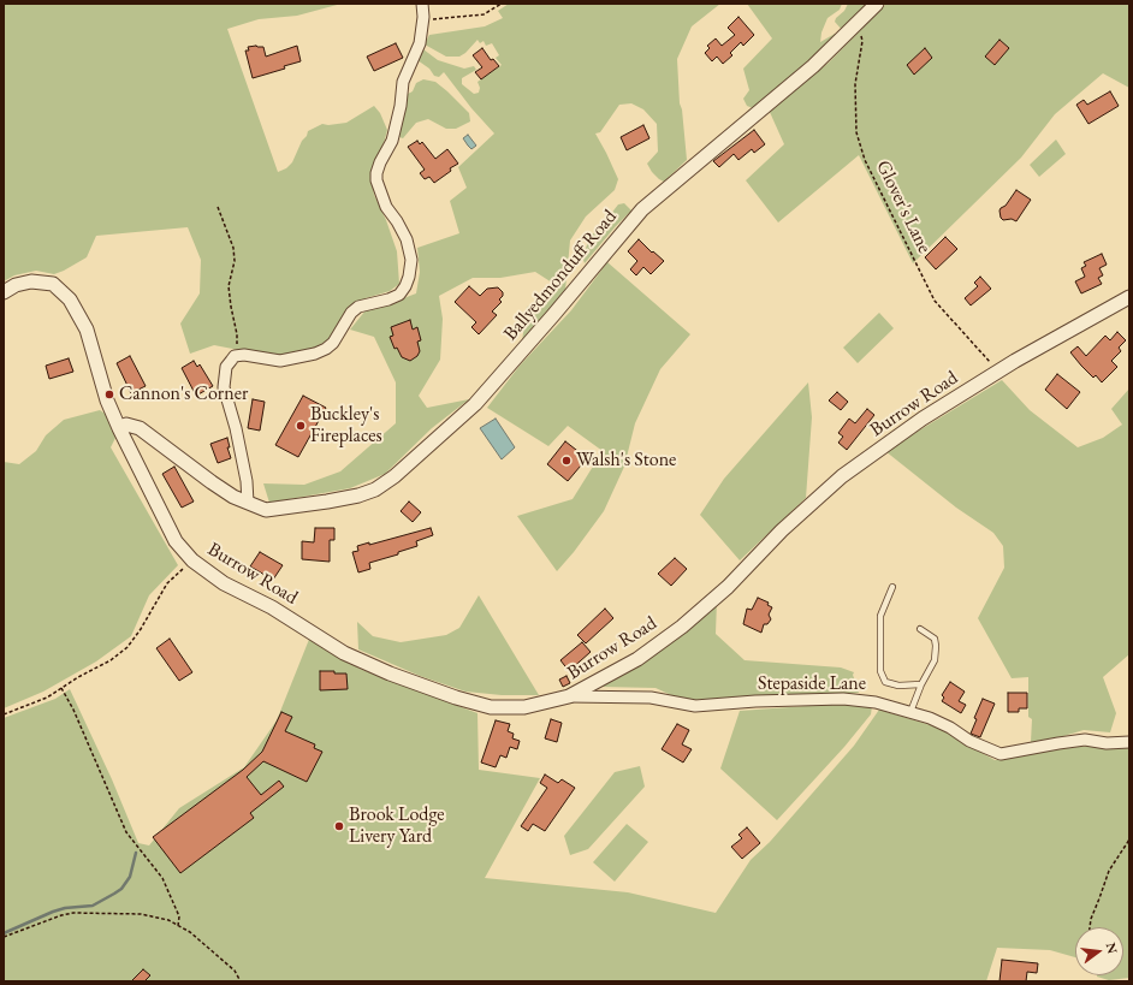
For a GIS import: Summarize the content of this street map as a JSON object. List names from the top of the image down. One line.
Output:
{"streets":{"street":["Ballyedmonduff Road","Burrow Road","Stepaside Lane"],"path":["Glover's Lane"]},"crossings":[["Glover's Lane","Burrow Road"],["Ballyedmonduff Road","Burrow Road"],["Burrow Road","Stepaside Lane"]],"places":["Cannon's Corner","Buckley's Fireplaces","Walsh's Stone","Brook Lodge Livery Yard"],"north":"right"}
